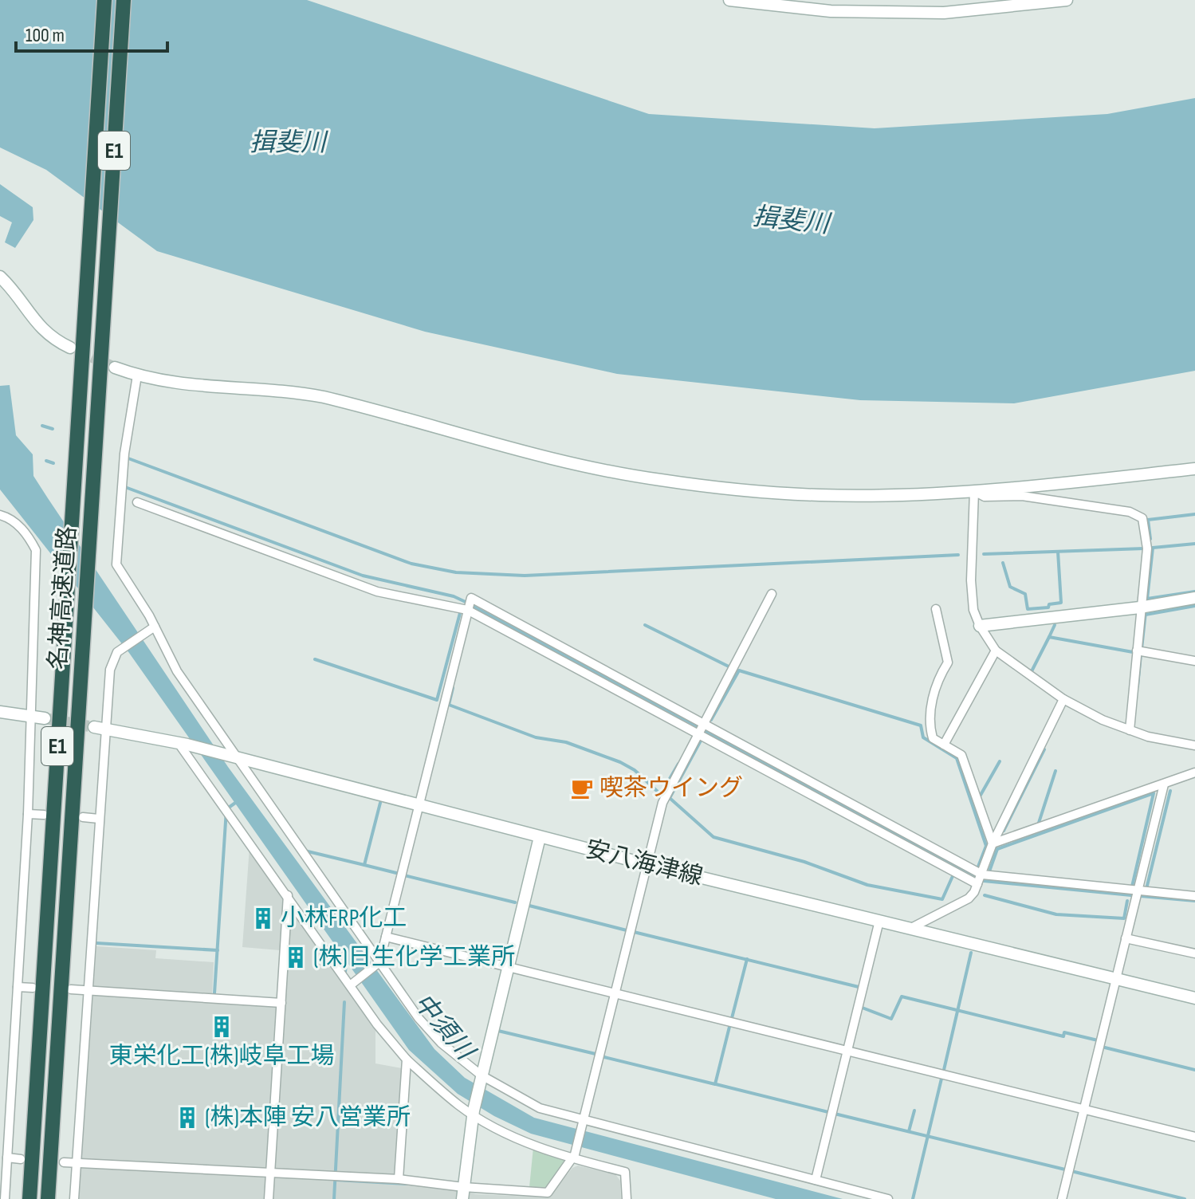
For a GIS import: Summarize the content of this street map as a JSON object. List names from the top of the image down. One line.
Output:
{"streets":{"highway":["E1","名神高速道路"],"street":["安八海津線"]},"water":["揖斐川","中須川"],"places":{"cafe":["喫茶ウイング"],"building":["小林FRP化工","(株)日生化学工業所","東栄化工(株)岐阜工場","(株)本陣 安八営業所"]},"scale_bar":"100 m"}
